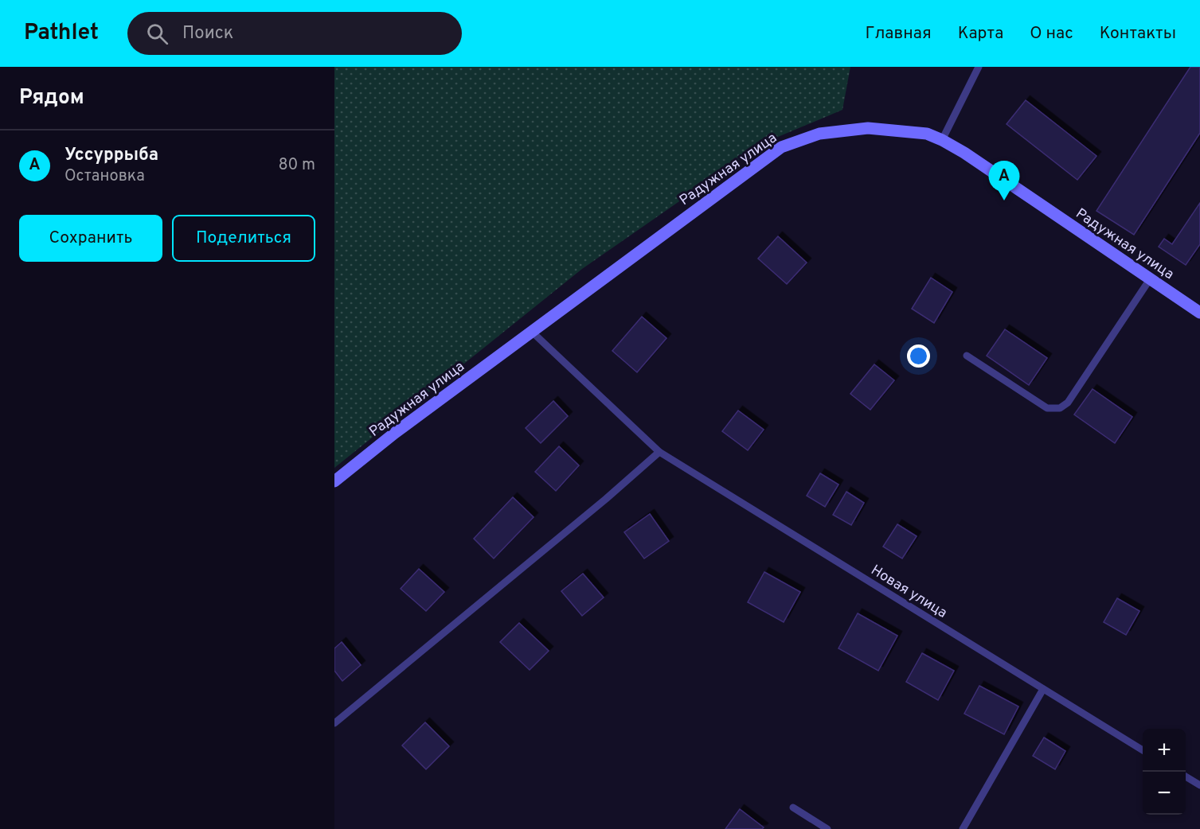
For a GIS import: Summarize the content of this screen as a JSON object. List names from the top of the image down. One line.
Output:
{"streets":{"main road":["Радужная улица"],"lane":["Новая улица"]},"crossings":[["Радужная улица","Новая улица"]],"page":{"header":"Pathlet","search":"Поиск","nav":["Главная","Карта","О нас","Контакты"],"heading":"Рядом","list":[{"mark":"A","name":"Уссуррыба","note":"Остановка","value":"80 m"}],"pins":"A","buttons":["Сохранить","Поделиться"],"map_buttons":["+","−"]}}
